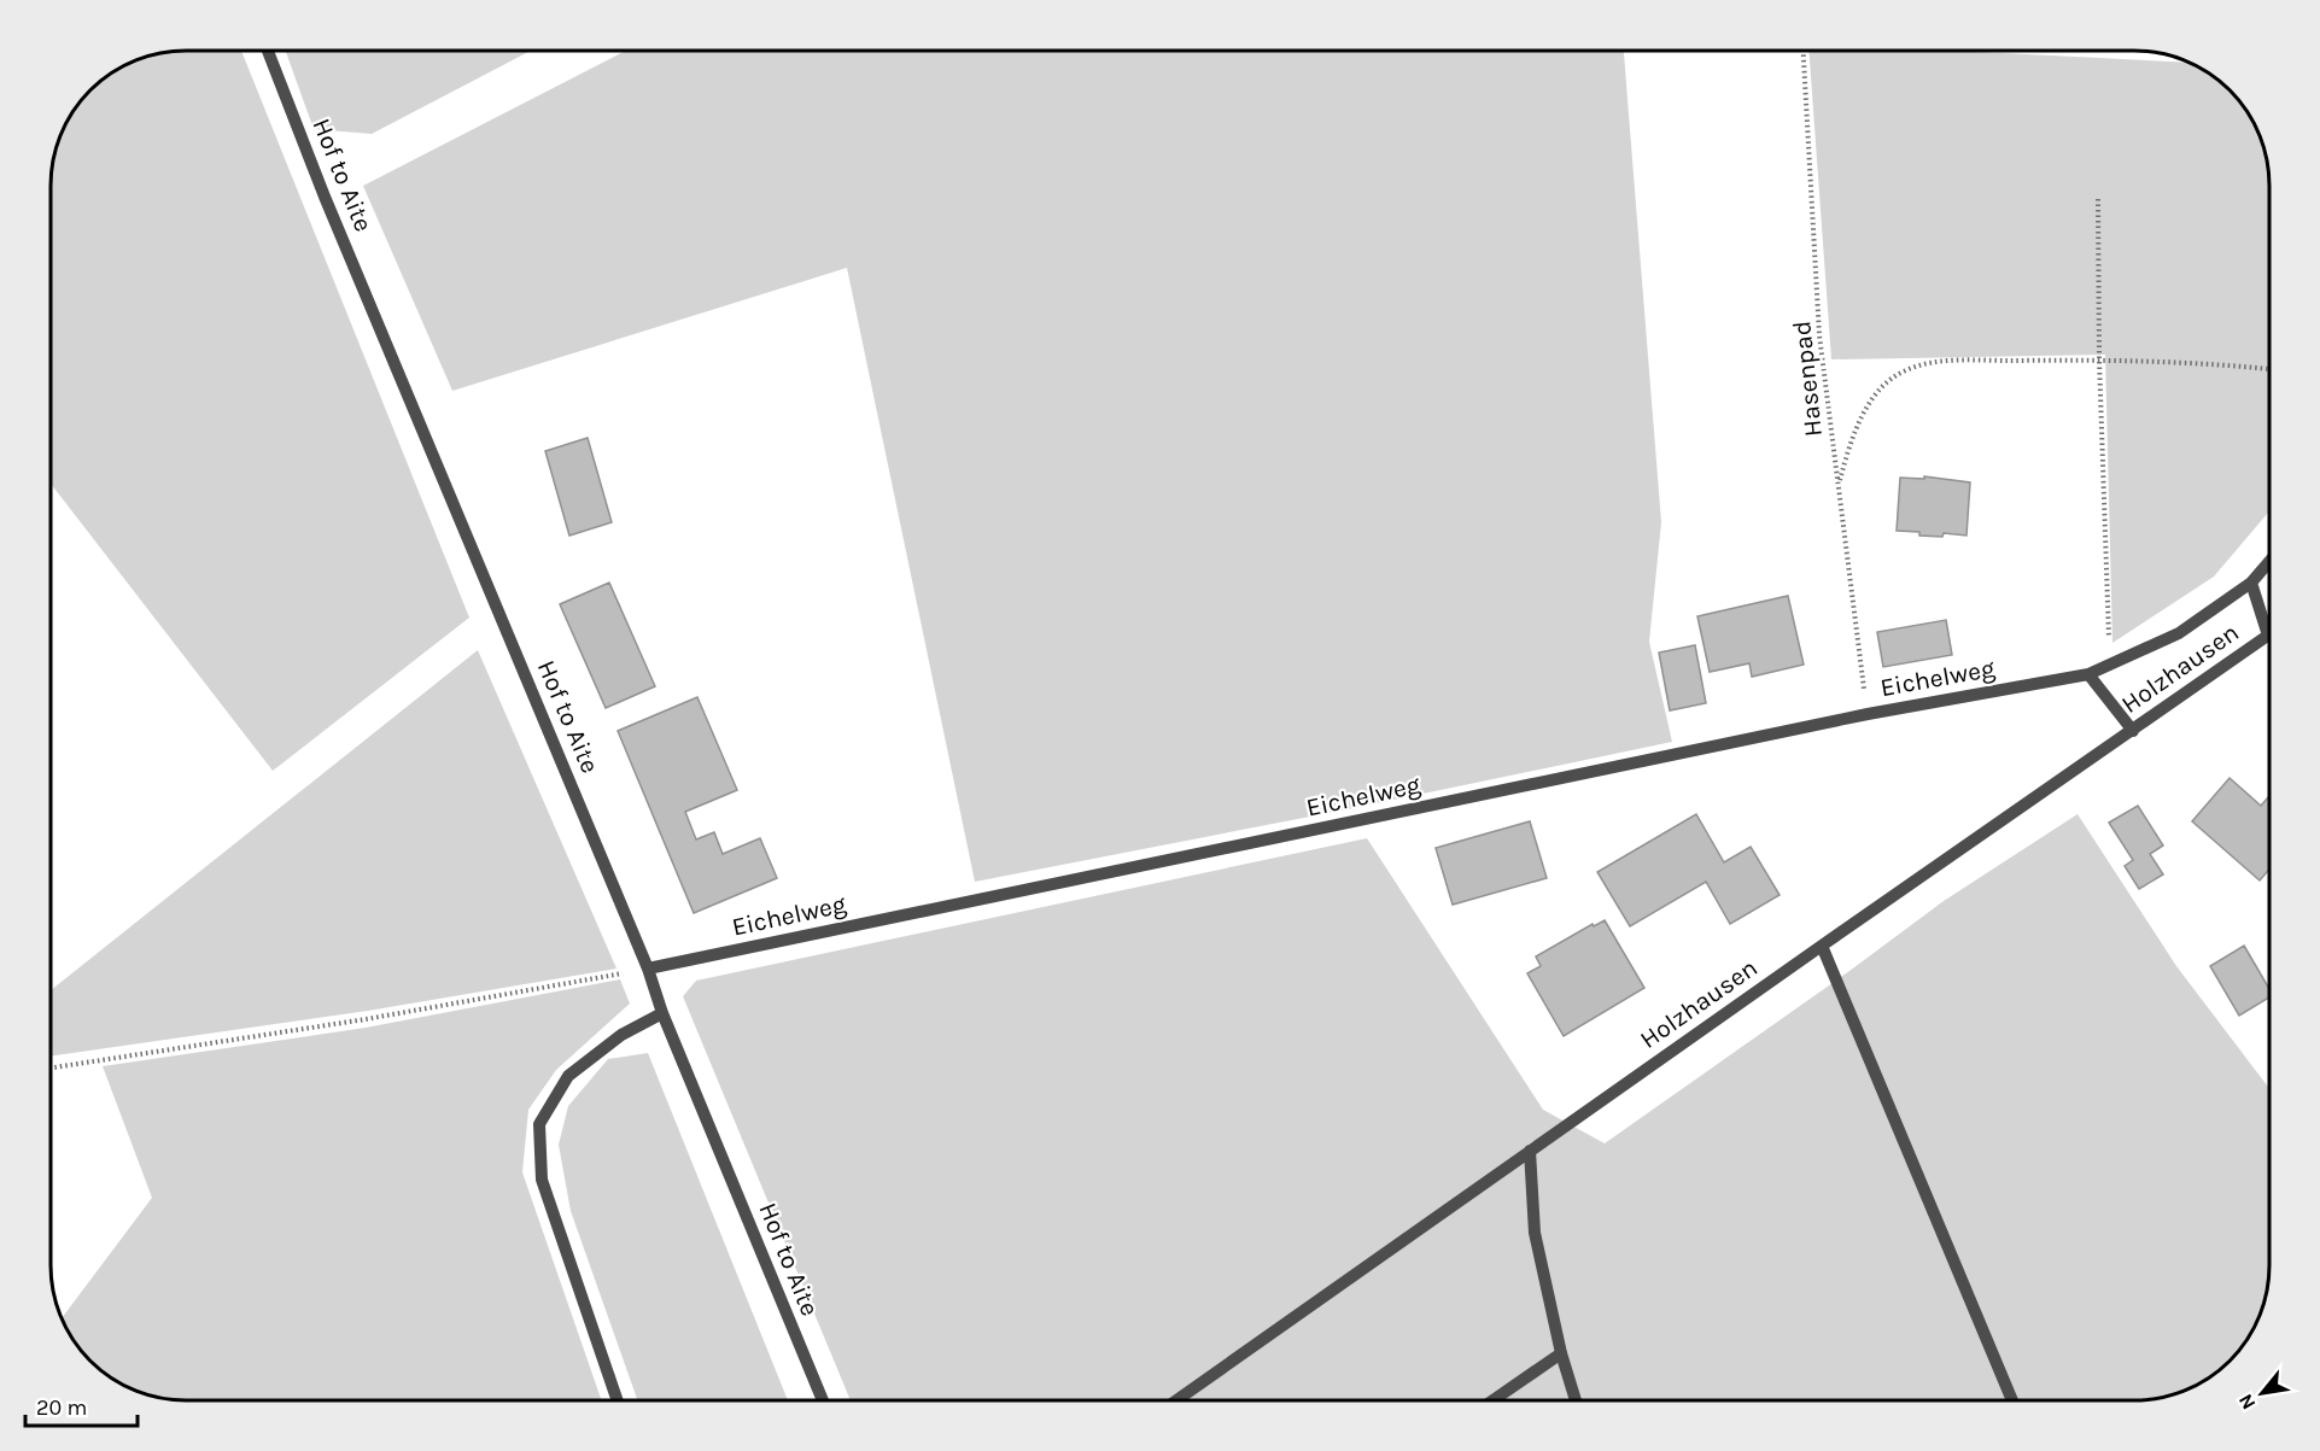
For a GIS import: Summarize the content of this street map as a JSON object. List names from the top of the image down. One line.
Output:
{"streets":{"street":["Hof to Aite","Holzhausen","Eichelweg"],"path":["Hasenpad"]},"crossings":[["Hof to Aite","Eichelweg"],["Hasenpad","Eichelweg"]],"scale_bar":"20 m","north":"bottom left"}
